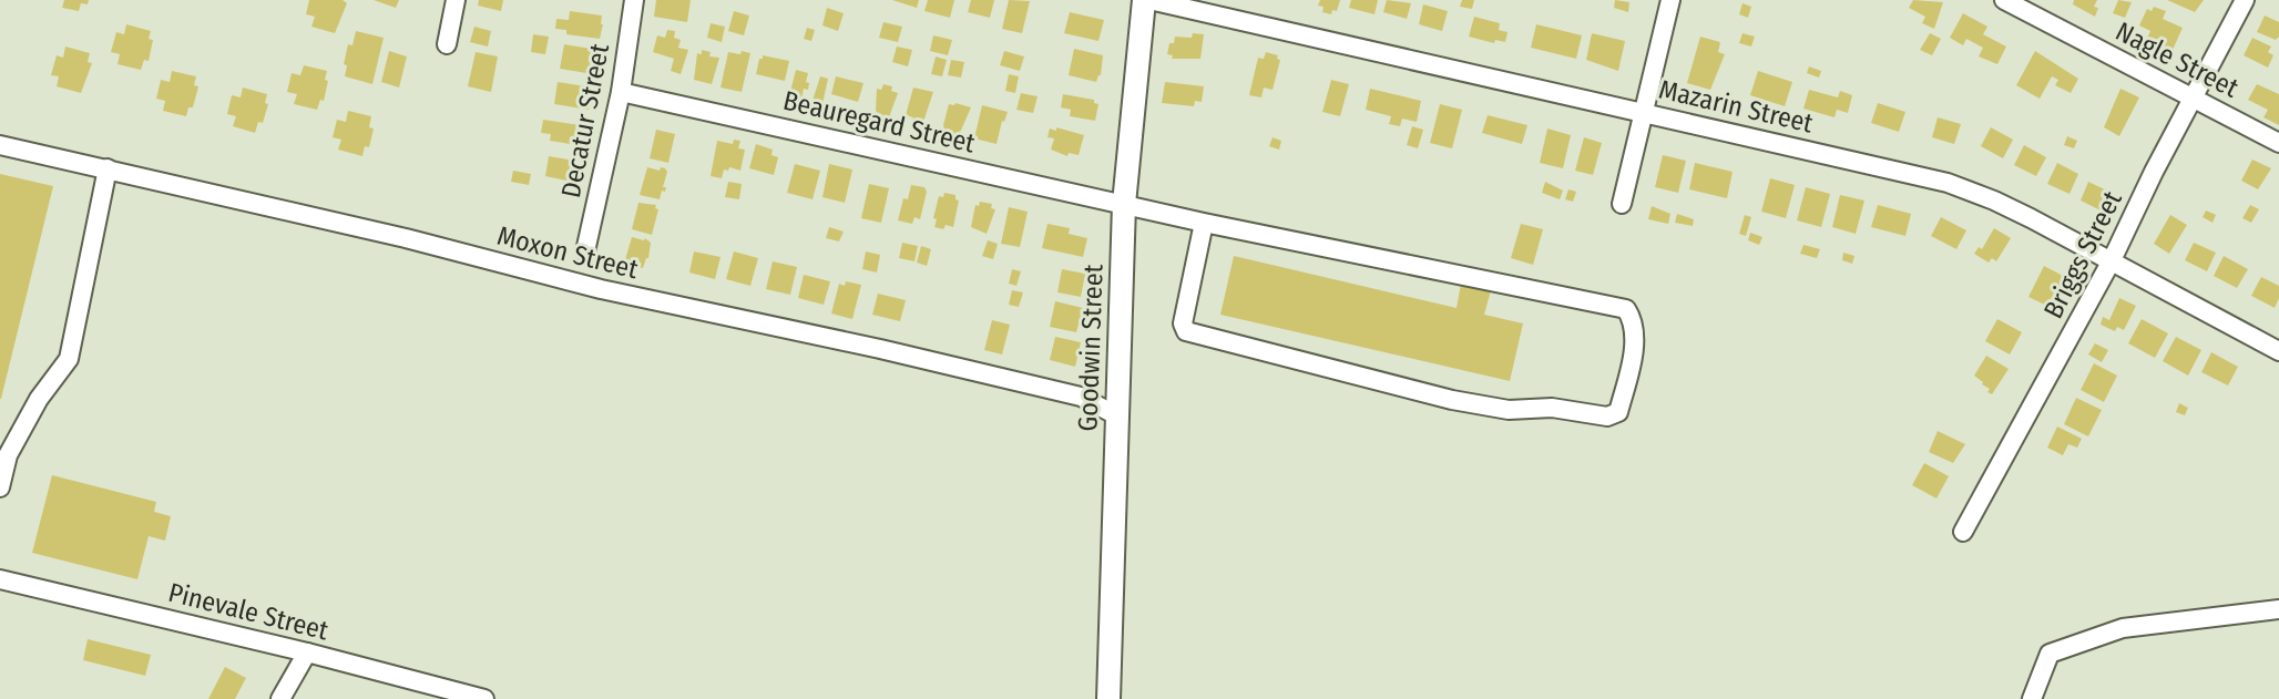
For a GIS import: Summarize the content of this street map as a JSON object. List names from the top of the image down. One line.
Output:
{"streets":{"main road":["Goodwin Street"],"street":["Nagle Street","Mazarin Street","Decatur Street","Beauregard Street","Moxon Street","Briggs Street","Pinevale Street"]},"crossings":[["Nagle Street","Briggs Street"],["Mazarin Street","Briggs Street"],["Mazarin Street","Goodwin Street"],["Decatur Street","Beauregard Street"],["Beauregard Street","Goodwin Street"],["Moxon Street","Goodwin Street"]]}
